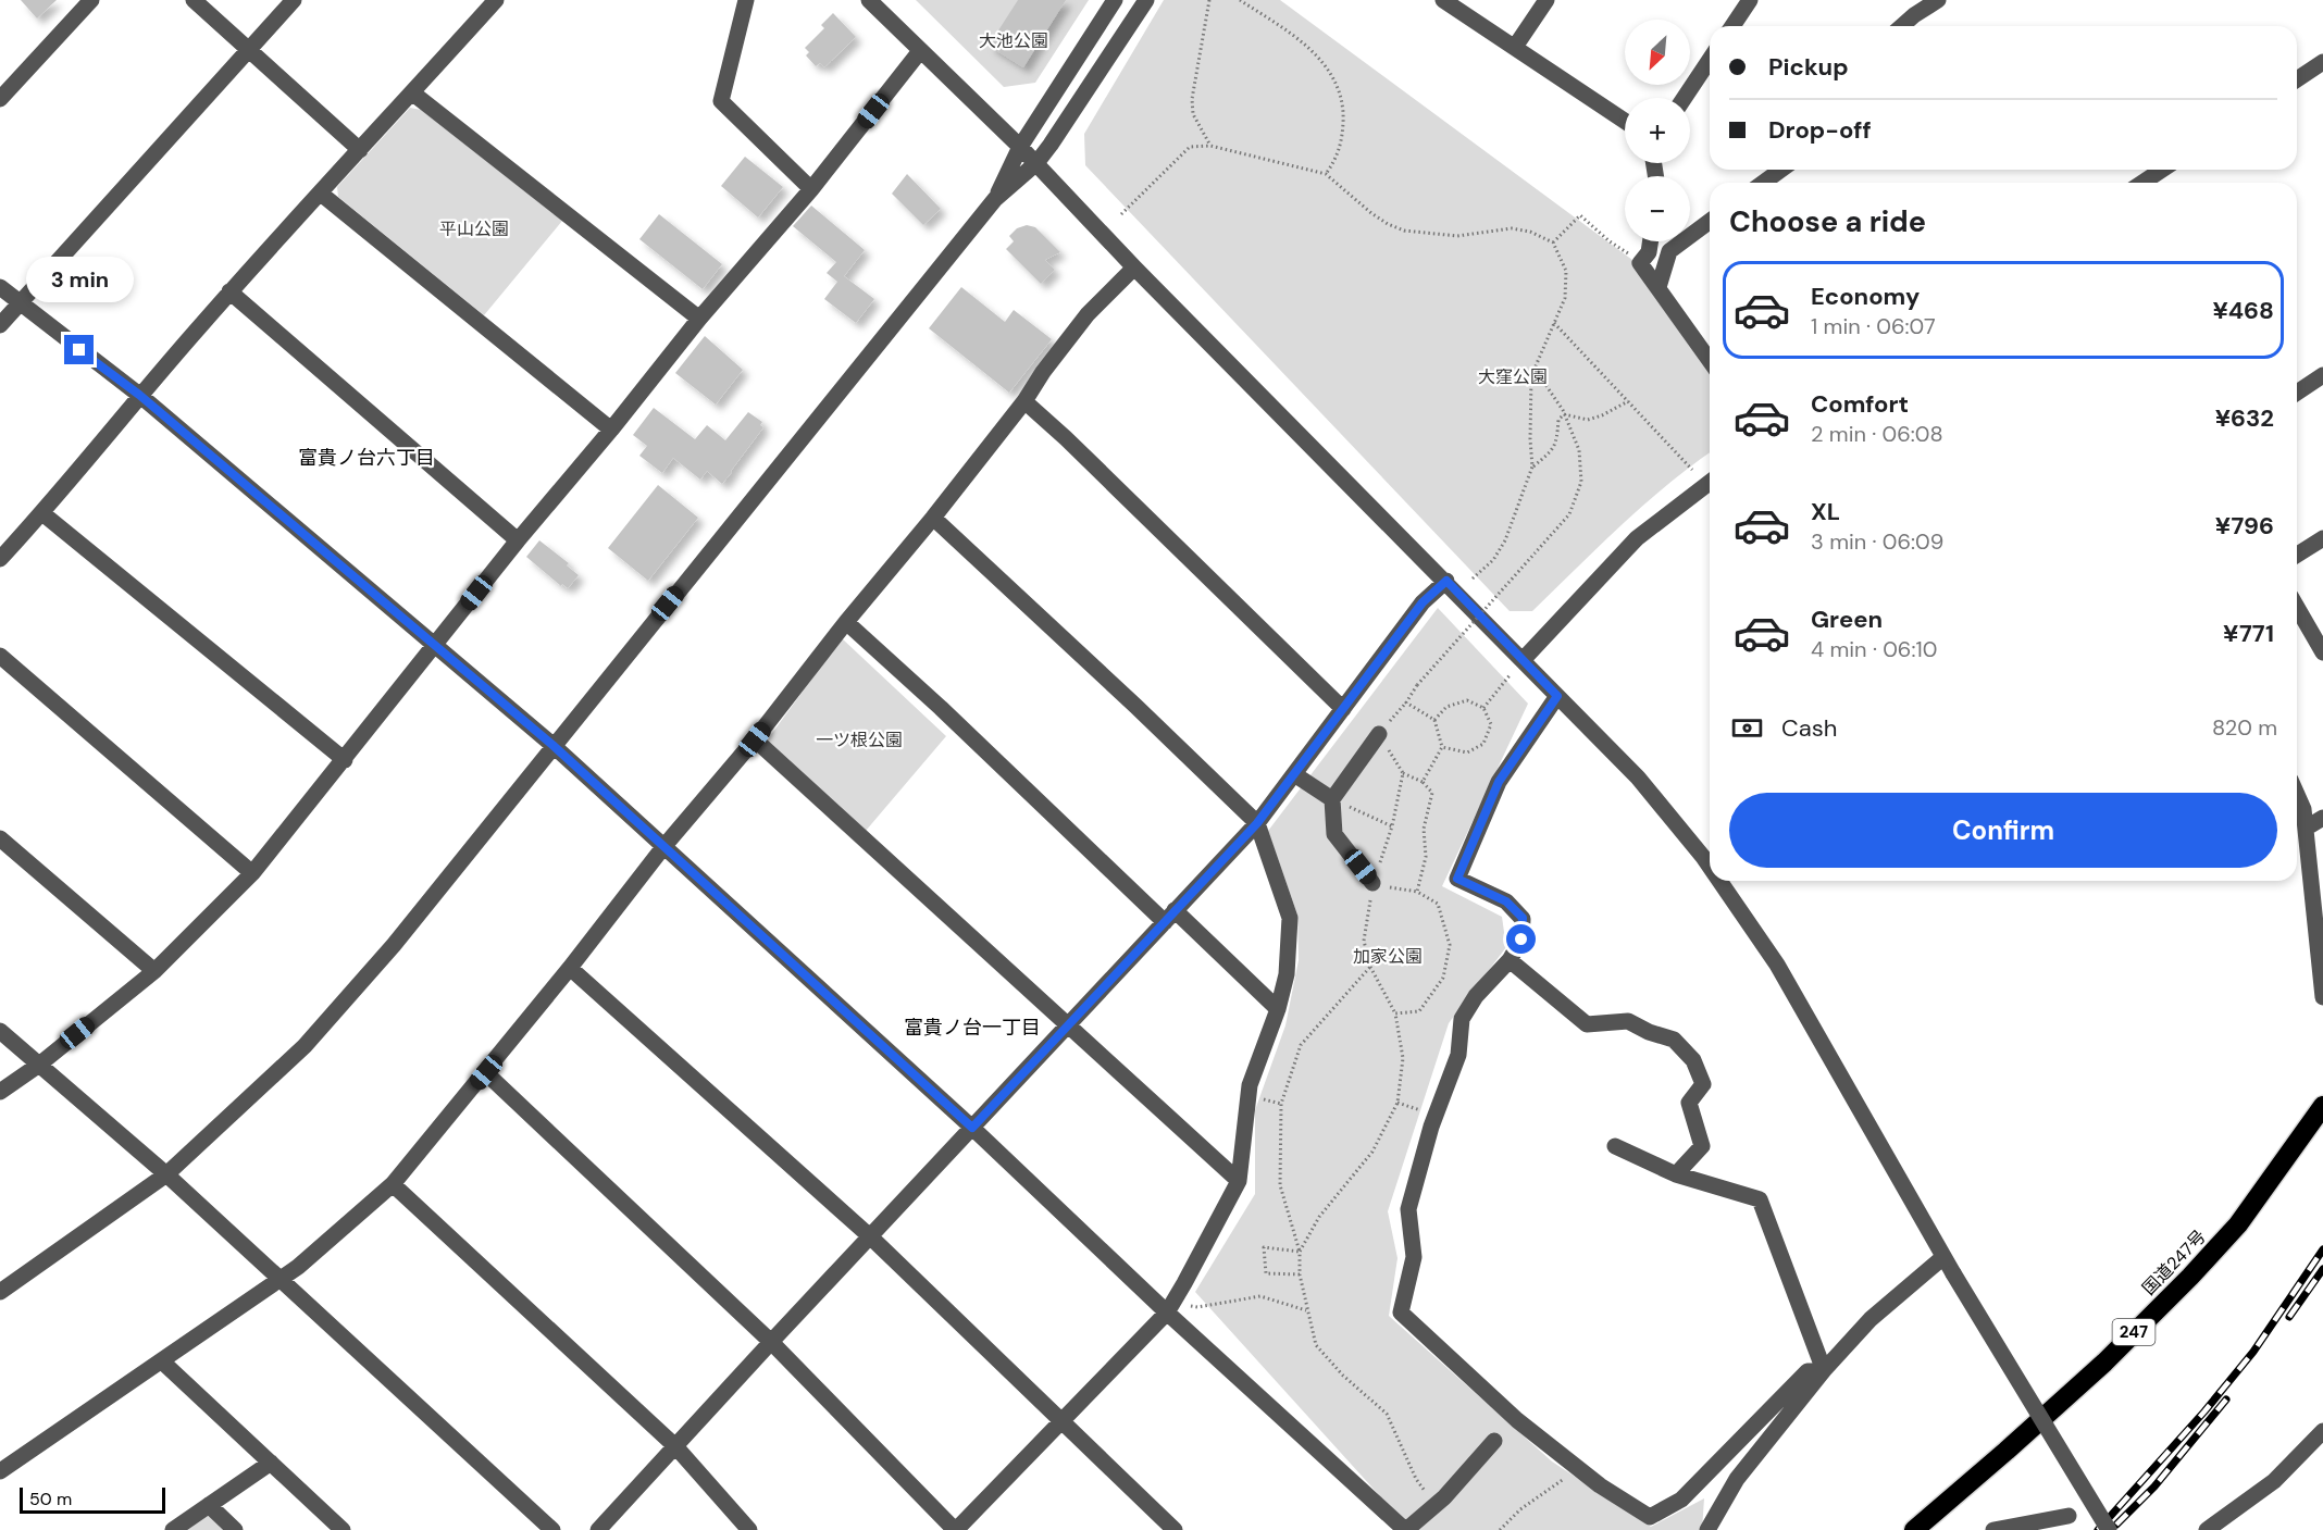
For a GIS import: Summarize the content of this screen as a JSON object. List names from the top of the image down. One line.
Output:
{"streets":{"highway":["国道247号","247"]},"districts":["富貴ノ台六丁目","富貴ノ台一丁目"],"parks":["大池公園","平山公園","大窪公園","一ツ根公園","加家公園"],"scale_bar":"50 m","north":"bottom left","page":{"map_buttons":["+","−"],"banner":["Pickup","Drop-off"],"heading":"Choose a ride","bubble":"3 min","list":[{"name":"Economy","note":"1 min · 06:07","value":"¥468"},{"name":"Comfort","note":"2 min · 06:08","value":"¥632"},{"name":"XL","note":"3 min · 06:09","value":"¥796"},{"name":"Green","note":"4 min · 06:10","value":"¥771"}],"pay":["Cash","820 m"],"buttons":"Confirm","scale":"50 m"}}
